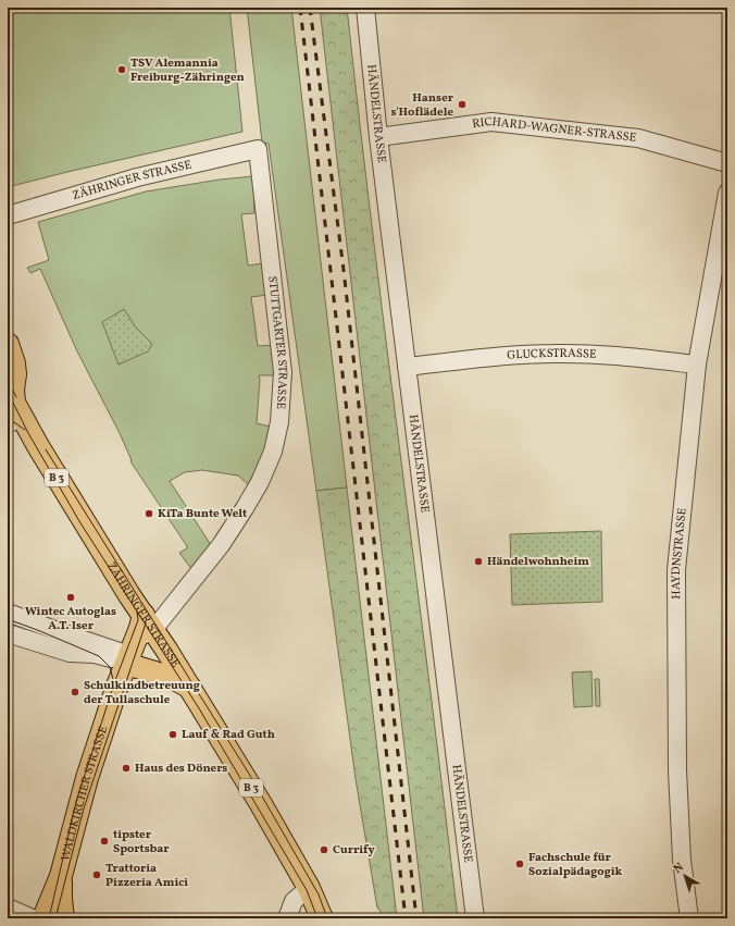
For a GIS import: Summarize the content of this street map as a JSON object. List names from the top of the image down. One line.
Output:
{"streets":{"main road":["ZÄHRINGER STRASSE","B 3","WALDKIRCHER STRASSE"],"street":["HÄNDELSTRASSE","RICHARD-WAGNER-STRASSE","STUTTGARTER STRASSE","GLUCKSTRASSE","HAYDNSTRASSE"]},"crossings":[["HÄNDELSTRASSE","RICHARD-WAGNER-STRASSE"],["HÄNDELSTRASSE","GLUCKSTRASSE"],["ZÄHRINGER STRASSE","STUTTGARTER STRASSE"],["ZÄHRINGER STRASSE","WALDKIRCHER STRASSE"],["STUTTGARTER STRASSE","WALDKIRCHER STRASSE"],["GLUCKSTRASSE","HAYDNSTRASSE"]],"places":["TSV Alemannia Freiburg-Zähringen","Hanser s'Hoflädele","KiTa Bunte Welt","Händelwohnheim","Wintec Autoglas A.T. Iser","Schulkindbetreuung der Tullaschule","Lauf & Rad Guth","Haus des Döners","tipster Sportsbar","Currify","Fachschule für Sozialpädagogik","Trattoria Pizzeria Amici"],"north":"top left"}
